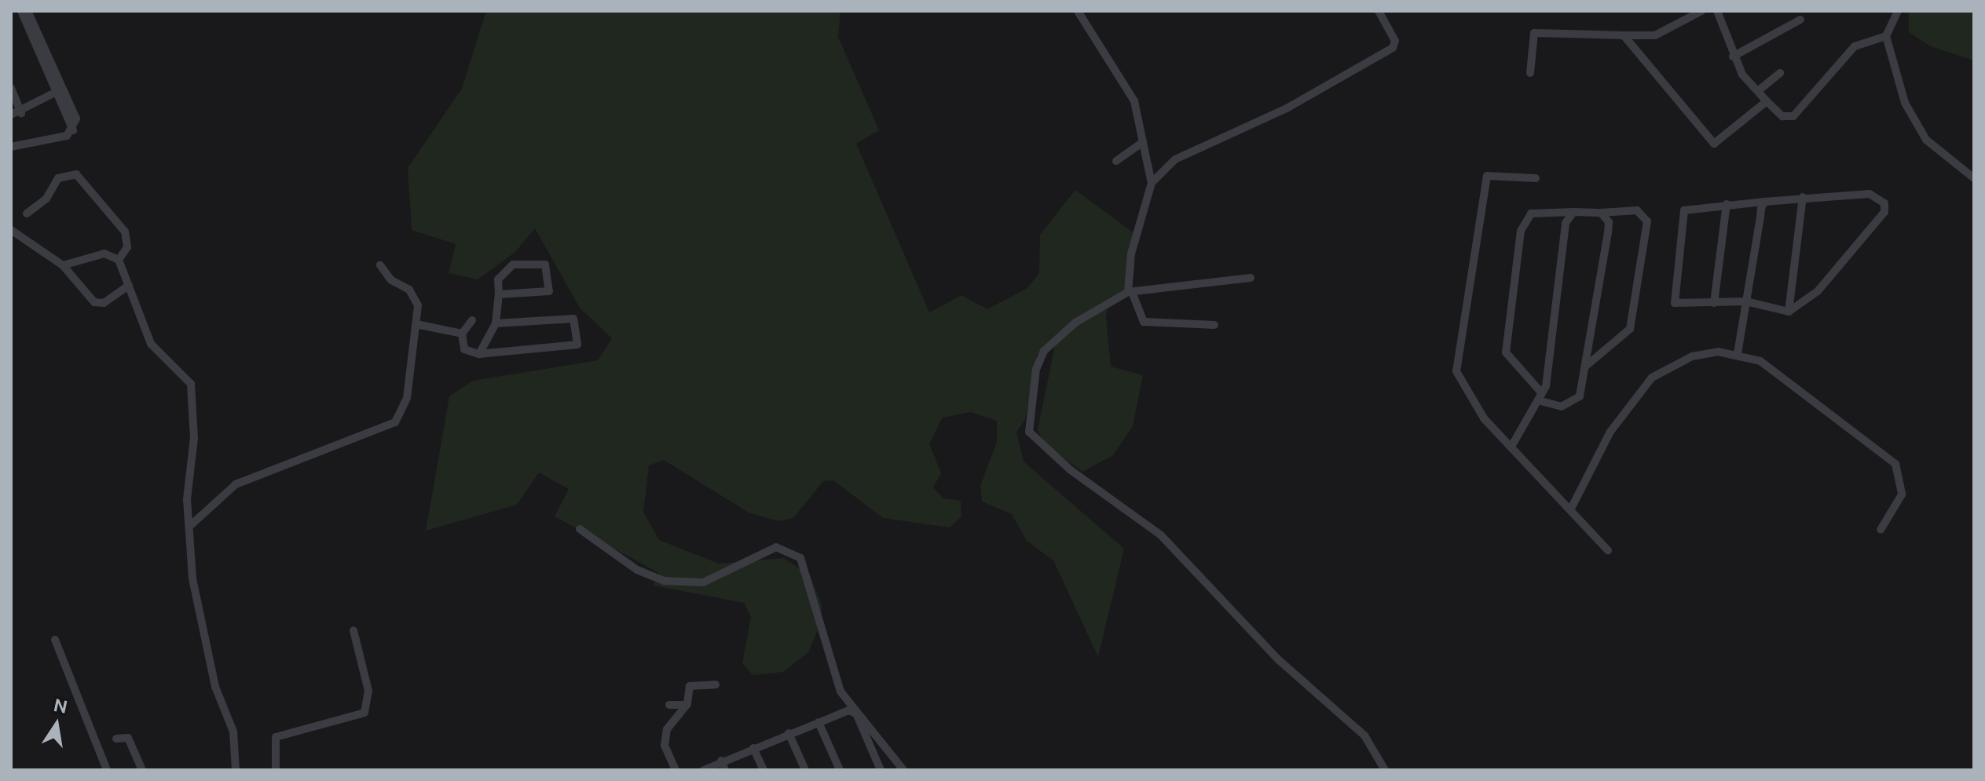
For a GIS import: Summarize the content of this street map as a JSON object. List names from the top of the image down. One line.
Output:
{"north":"top"}
